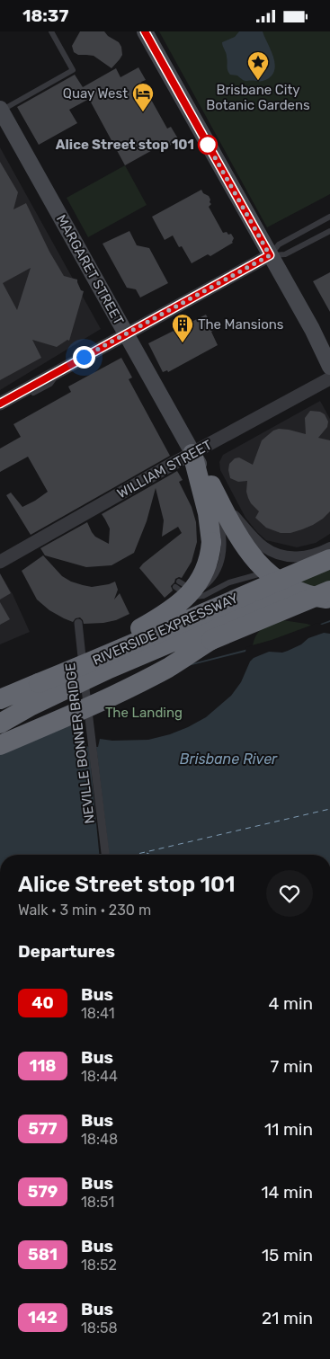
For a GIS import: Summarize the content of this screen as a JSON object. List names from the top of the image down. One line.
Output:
{"streets":{"highway":["RIVERSIDE EXPRESSWAY"],"main road":["MARGARET STREET"],"street":["WILLIAM STREET","NEVILLE BONNER BRIDGE"]},"crossings":[["MARGARET STREET","WILLIAM STREET"]],"water":["Brisbane River"],"parks":["The Landing"],"places":{"place":["Brisbane City Botanic Gardens"],"hotel":["Quay West"],"other":["Alice Street stop 101"],"building":["The Mansions"]},"lines":["bus line 40"],"page":{"status":"18:37","heading":[["Alice Street stop 101","Walk · 3 min · 230 m"],"Departures"],"list":[{"mark":"40","name":"Bus","note":"18:41","value":"4 min"},{"mark":"118","name":"Bus","note":"18:44","value":"7 min"},{"mark":"577","name":"Bus","note":"18:48","value":"11 min"},{"mark":"579","name":"Bus","note":"18:51","value":"14 min"},{"mark":"581","name":"Bus","note":"18:52","value":"15 min"},{"mark":"142","name":"Bus","note":"18:58","value":"21 min"}]}}
